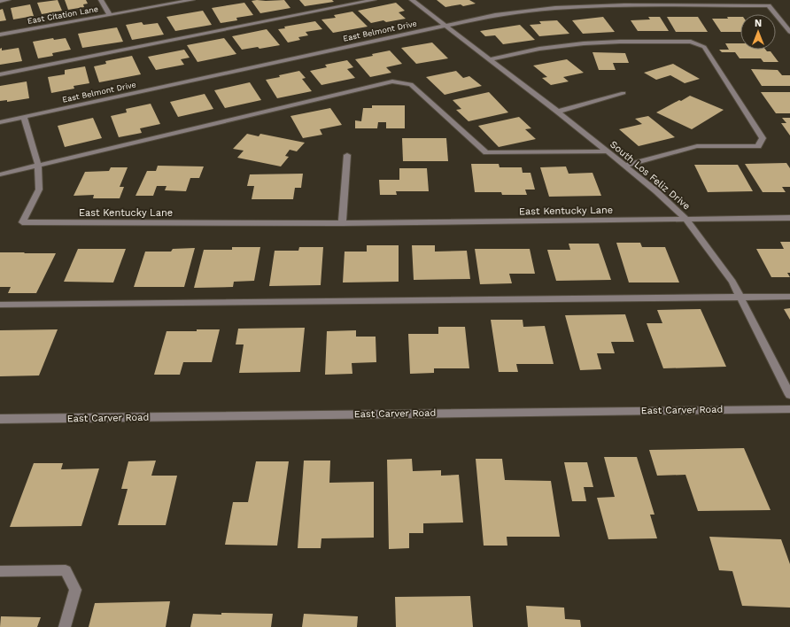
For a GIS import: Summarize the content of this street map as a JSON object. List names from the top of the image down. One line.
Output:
{"streets":{"street":["East Citation Lane","East Belmont Drive","South Los Feliz Drive","East Kentucky Lane","East Carver Road"]},"crossings":[["East Belmont Drive","South Los Feliz Drive"],["East Belmont Drive","East Kentucky Lane"],["South Los Feliz Drive","East Kentucky Lane"]],"north":"top"}
